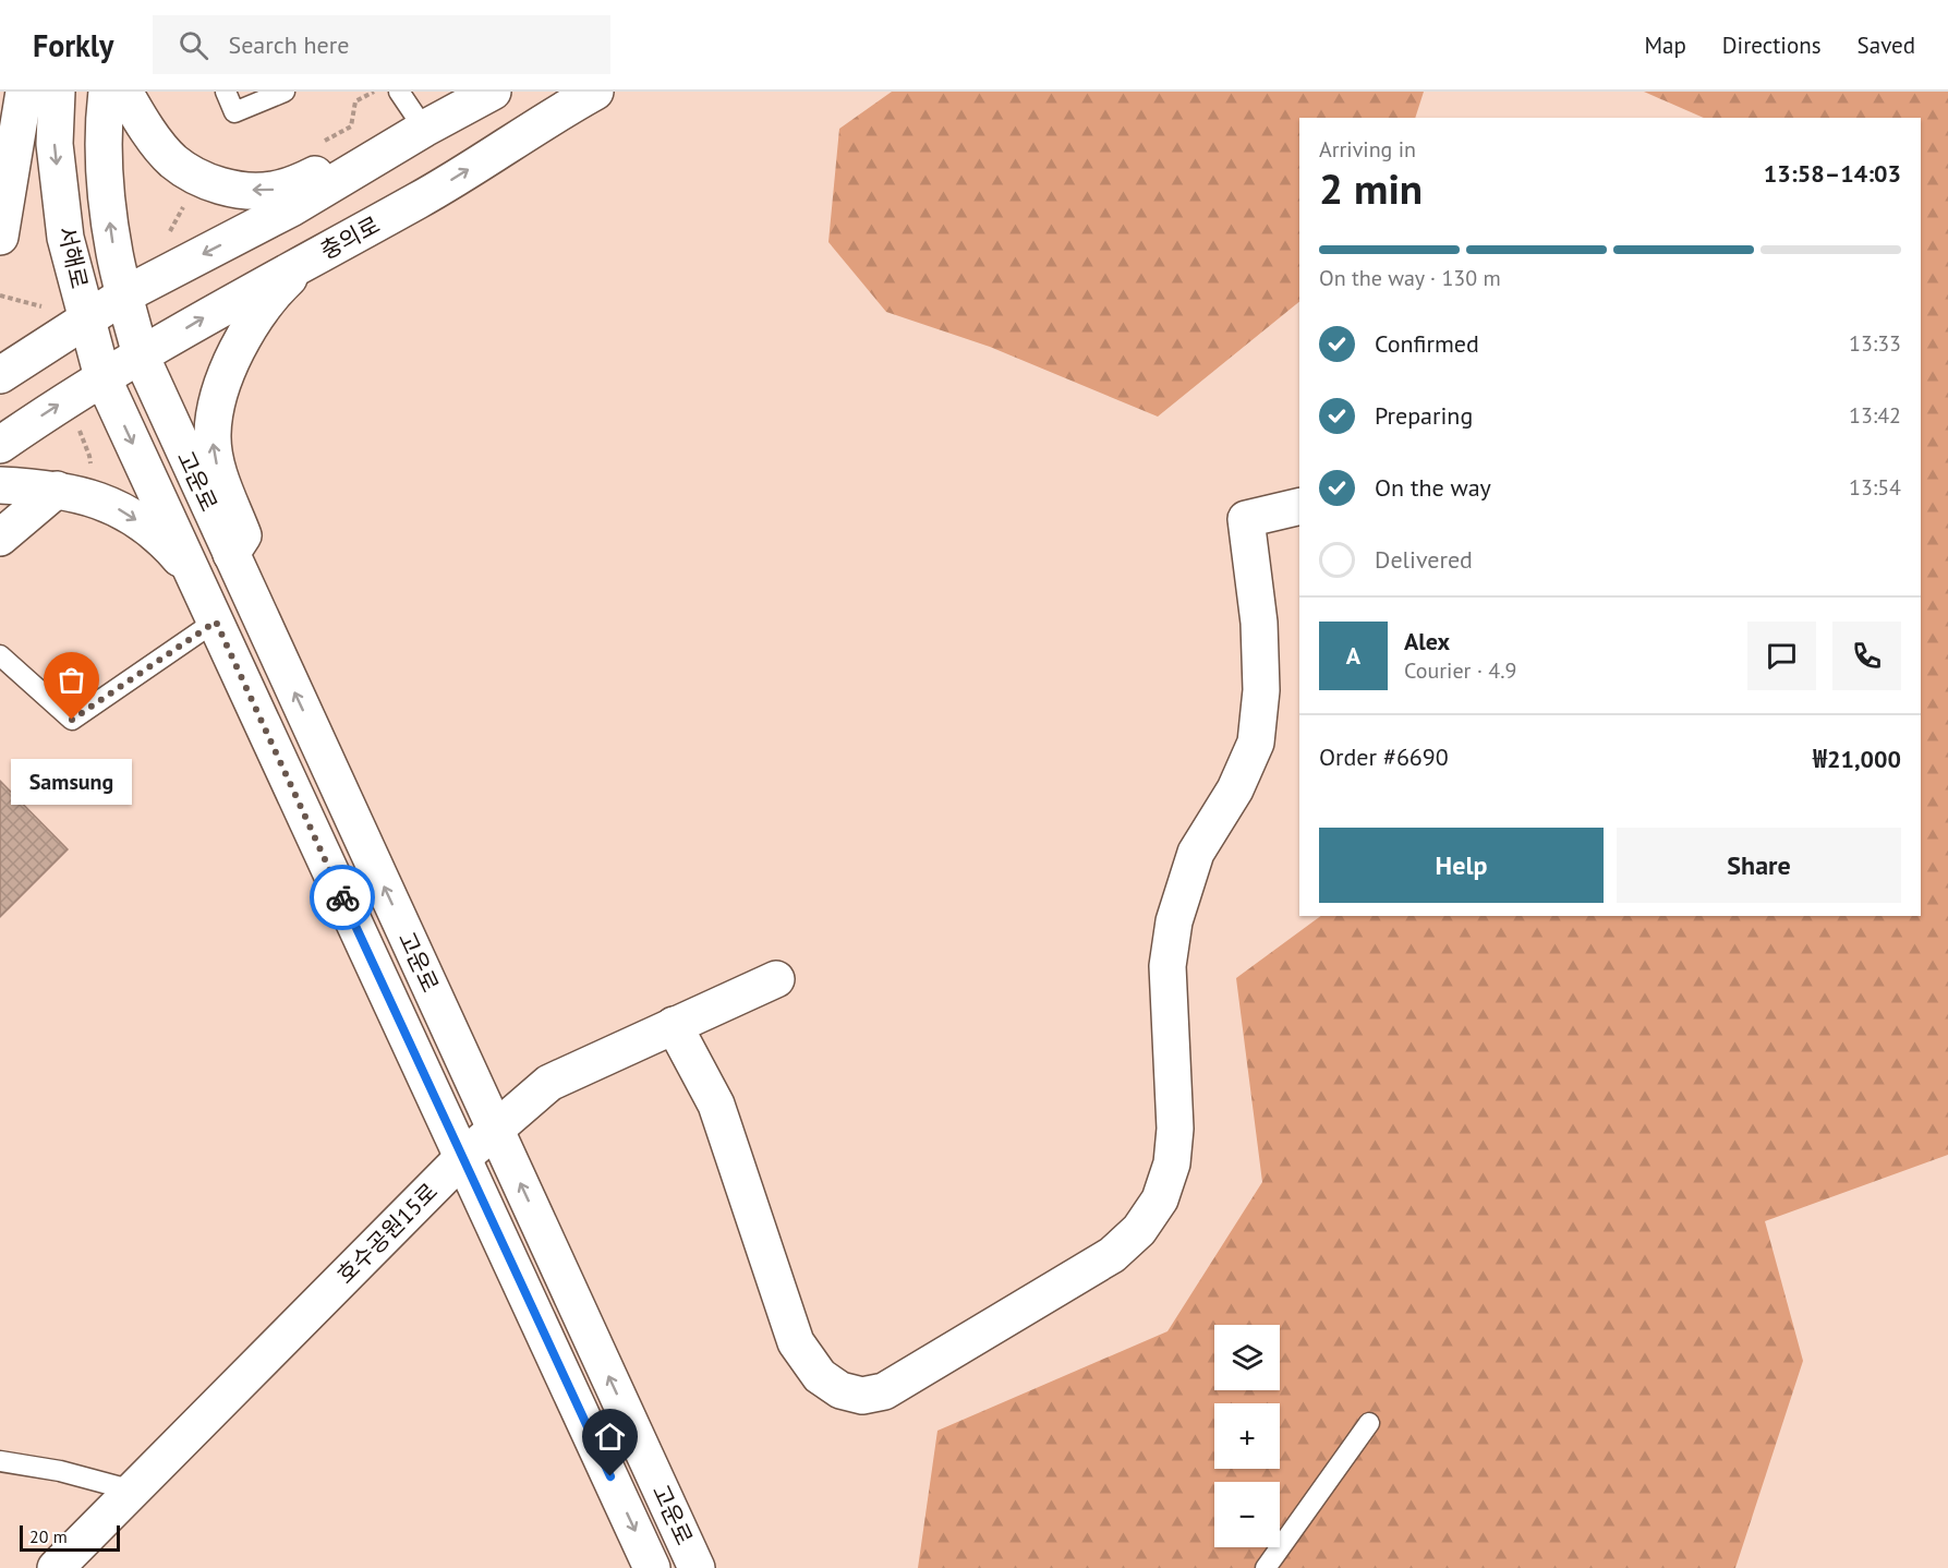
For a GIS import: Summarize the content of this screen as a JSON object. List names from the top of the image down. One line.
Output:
{"streets":{"main road":["충의로","서해로","고운로","호수공원15로"]},"crossings":[["충의로","서해로"],["충의로","고운로"],["서해로","고운로"],["고운로","호수공원15로"]],"places":["Samsung"],"scale_bar":"20 m","page":{"header":"Forkly","search":"Search here","nav":["Map","Directions","Saved"],"heading":["2 min","Arriving in","13:58–14:03"],"panel":["Alex","Courier · 4.9","Order #6690","₩21,000"],"bar":"On the way · 130 m","list":[["Confirmed","13:33"],["Preparing","13:42"],["On the way","13:54"],"Delivered"],"round":"A","bubble":"Samsung","buttons":["Help","Share"],"map_buttons":["+","−"],"scale":"20 m"}}
